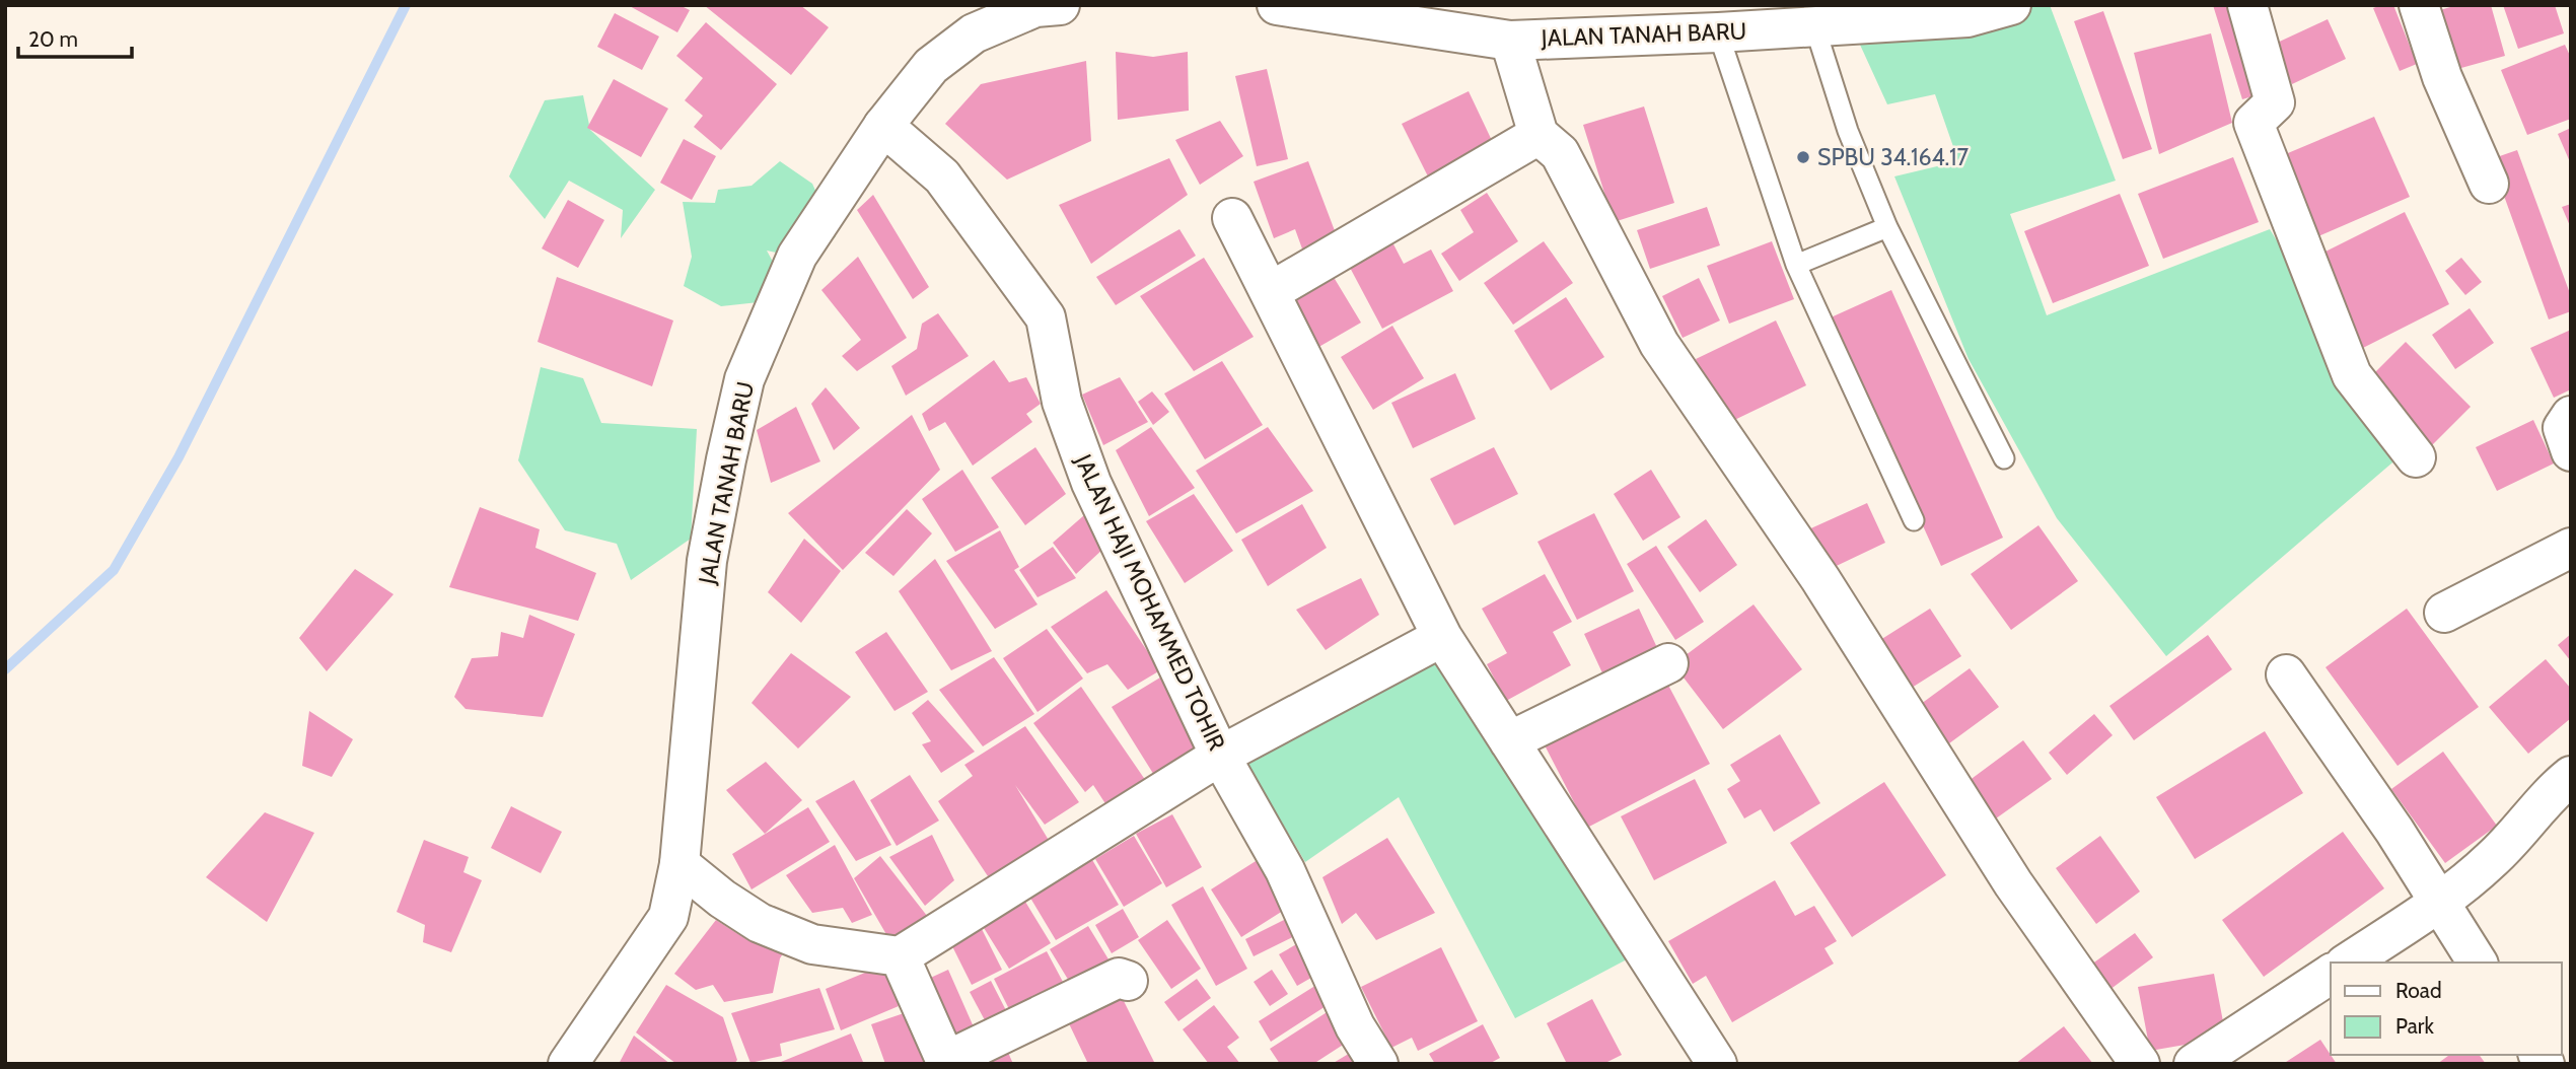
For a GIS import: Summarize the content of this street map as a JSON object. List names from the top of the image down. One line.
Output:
{"streets":{"street":["JALAN TANAH BARU","JALAN HAJI MOHAMMED TOHIR"]},"crossings":[["JALAN TANAH BARU","JALAN HAJI MOHAMMED TOHIR"]],"places":["SPBU 34.164.17"],"legend":["Road","Park"],"scale_bar":"20 m"}
